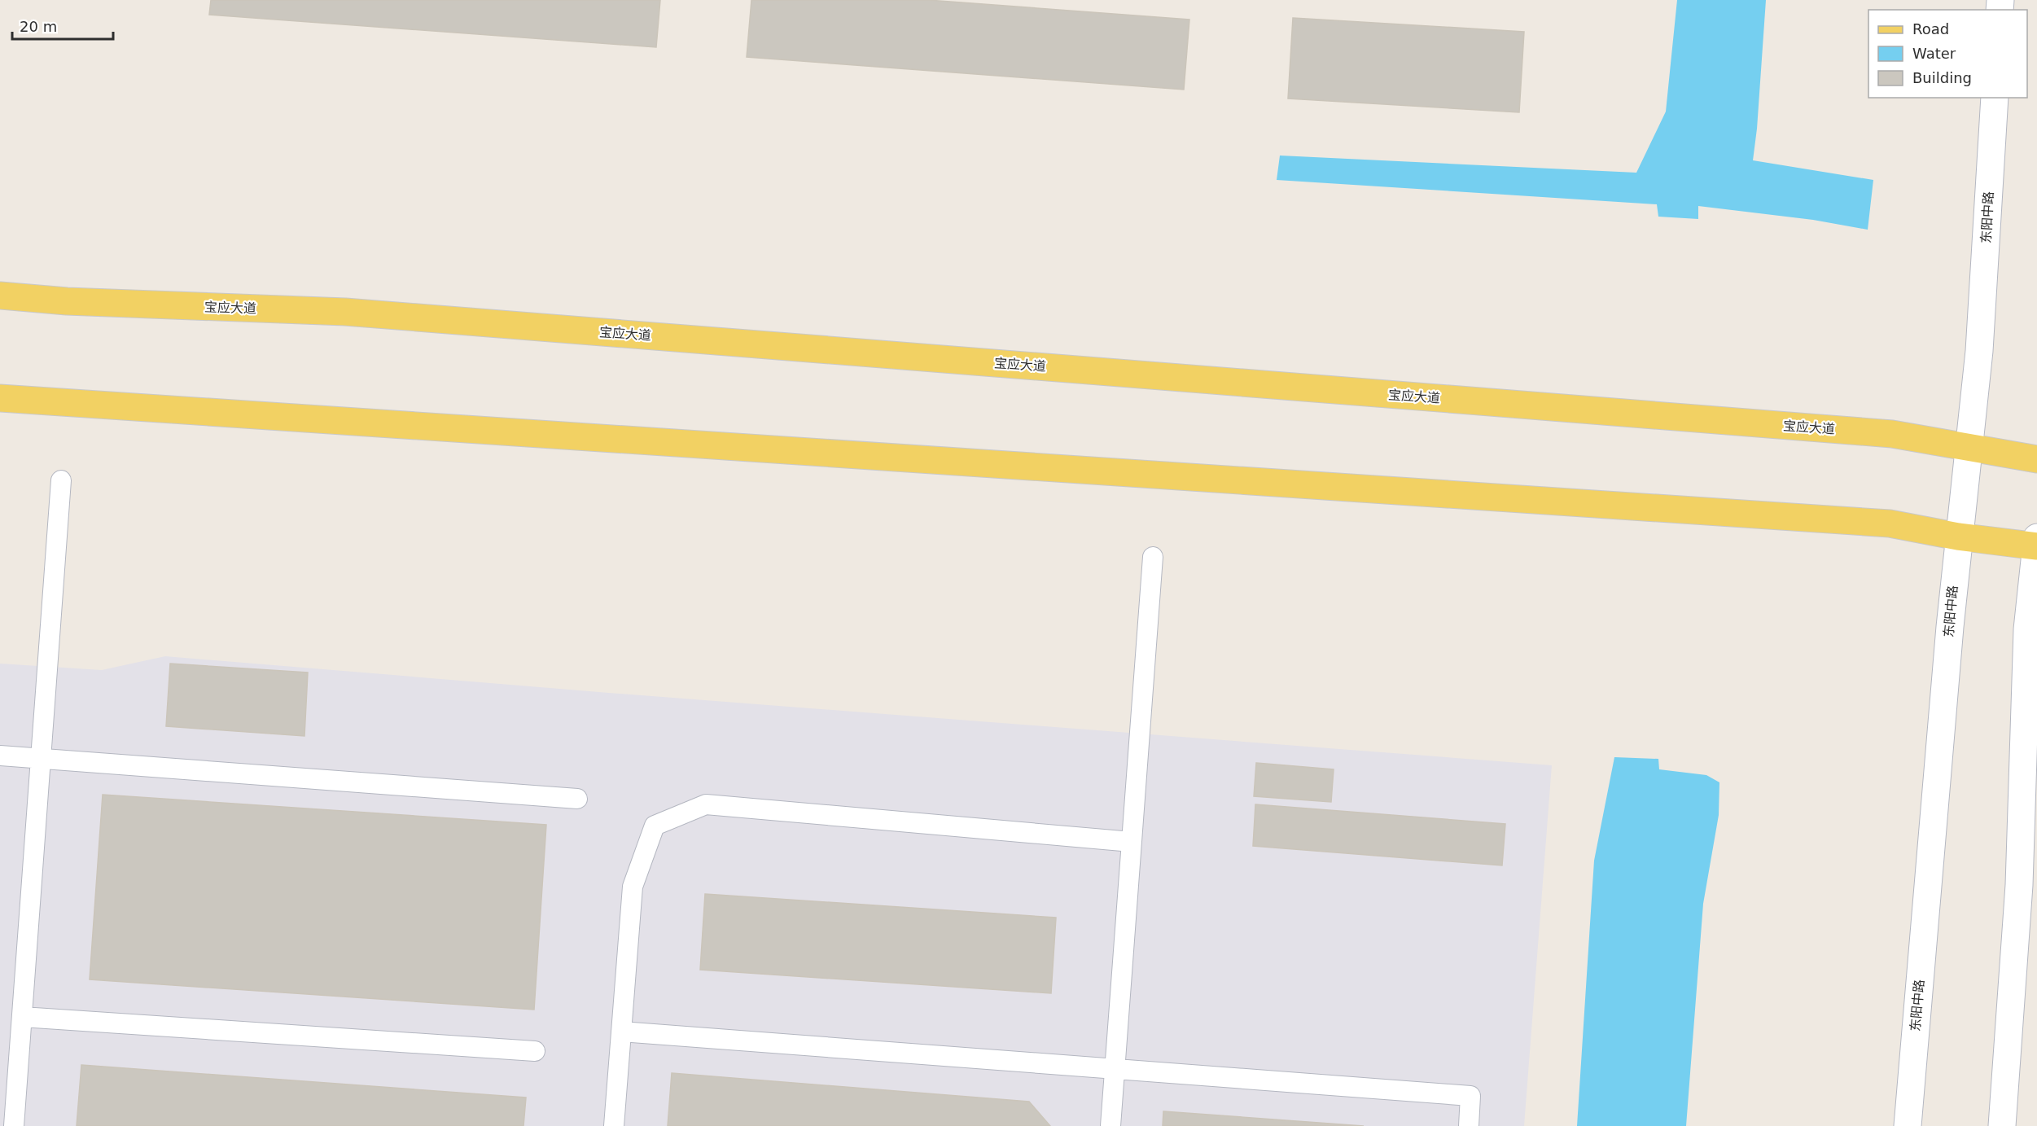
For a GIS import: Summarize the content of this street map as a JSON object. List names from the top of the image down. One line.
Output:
{"streets":{"main road":["东阳中路","宝应大道"]},"crossings":[["东阳中路","宝应大道"]],"legend":["Road","Water","Building"],"scale_bar":"20 m"}
